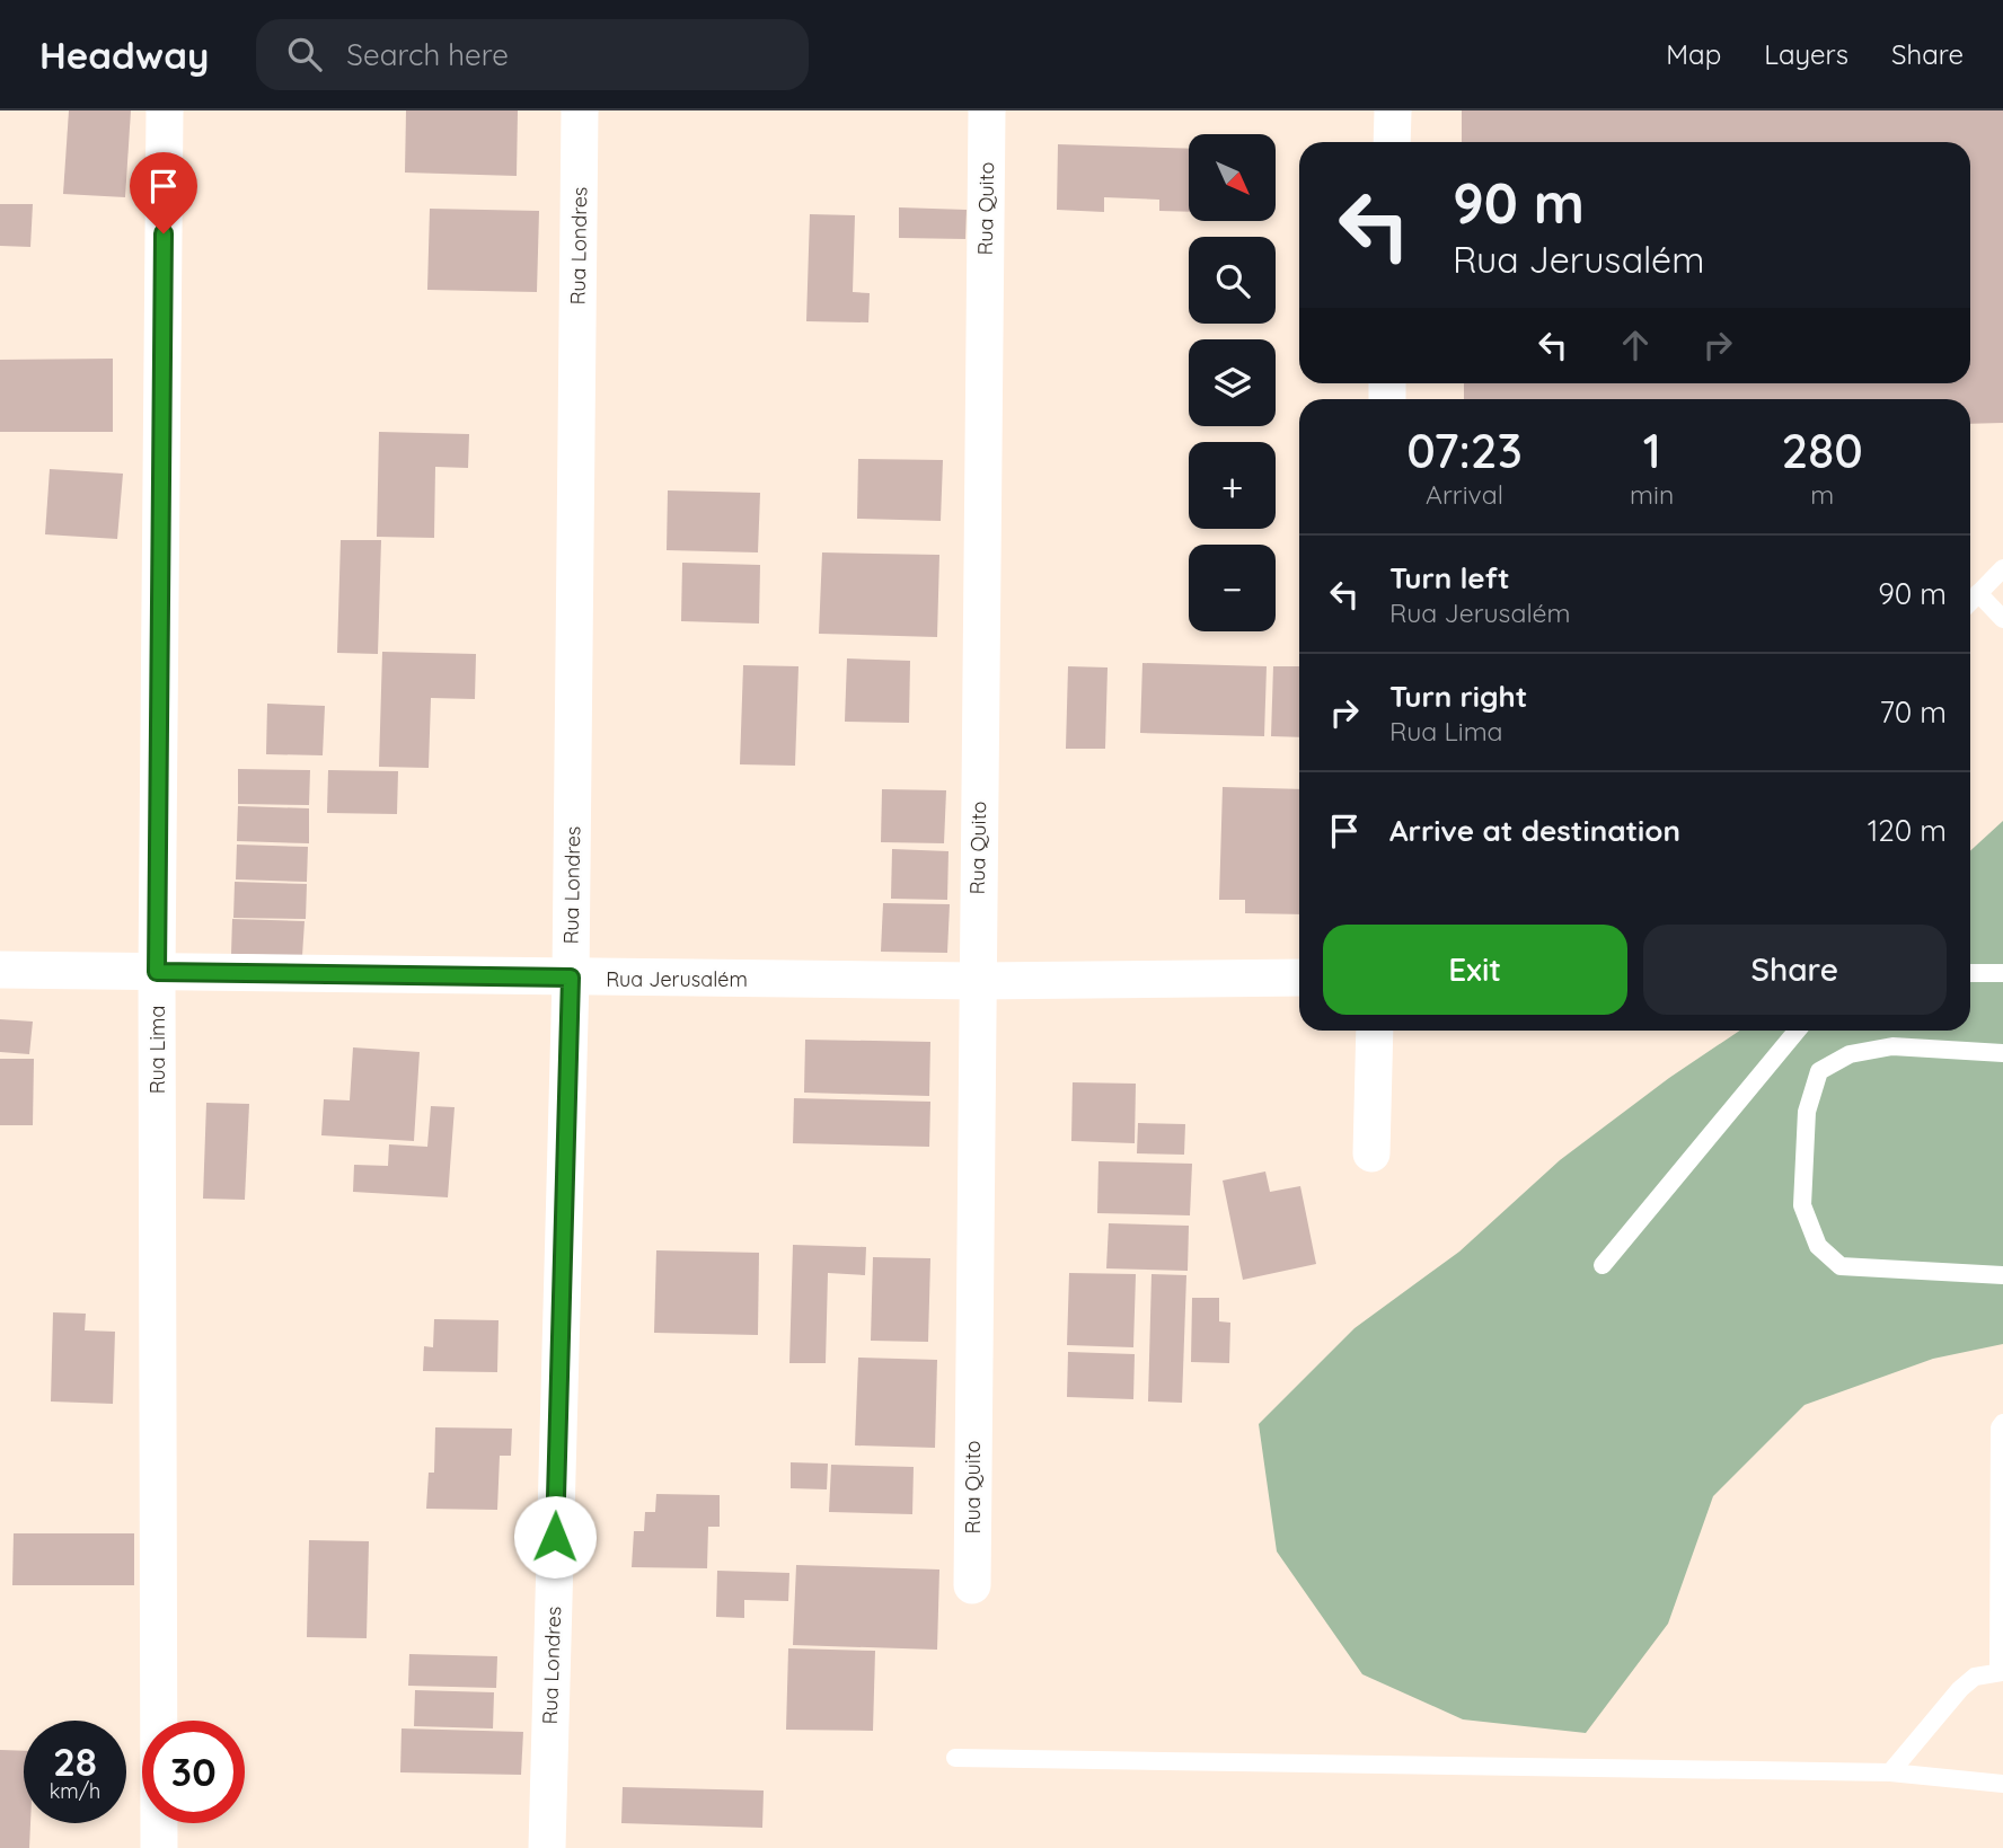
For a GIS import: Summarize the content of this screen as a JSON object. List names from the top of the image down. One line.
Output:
{"streets":{"street":["Rua Quito","Rua Londres","Rua Jerusalém","Rua Lima"]},"crossings":[["Rua Quito","Rua Jerusalém"],["Rua Londres","Rua Jerusalém"],["Rua Jerusalém","Rua Lima"]],"north":"bottom right","page":{"header":"Headway","search":"Search here","nav":["Map","Layers","Share"],"map_buttons":["+","−"],"turn":["90 m","Rua Jerusalém"],"eta":["07:23","Arrival","1","min","280","m"],"list":[{"name":"Turn left","note":"Rua Jerusalém","value":"90 m"},{"name":"Turn right","note":"Rua Lima","value":"70 m"},{"name":"Arrive at destination","value":"120 m"}],"buttons":["Exit","Share"],"speed":"28 km/h","limit":"30"}}
